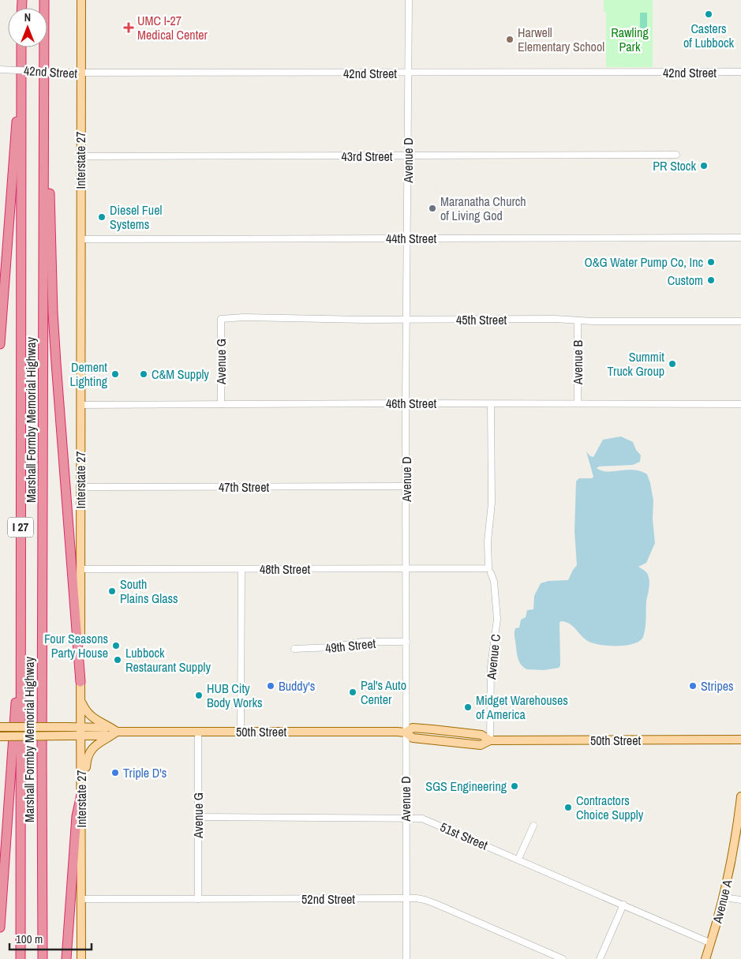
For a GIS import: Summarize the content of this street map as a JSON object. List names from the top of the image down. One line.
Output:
{"streets":{"highway":["Marshall Formby Memorial Highway","I 27"],"main road":["Interstate 27","50th Street","Avenue A"],"street":["42nd Street","43rd Street","Avenue D","44th Street","45th Street","Avenue G","Avenue B","46th Street","47th Street","48th Street","49th Street","Avenue C","51st Street","52nd Street"]},"crossings":[["42nd Street","Interstate 27"],["42nd Street","Avenue D"],["43rd Street","Interstate 27"],["43rd Street","Avenue D"],["Interstate 27","44th Street"],["Interstate 27","46th Street"],["Interstate 27","47th Street"],["Interstate 27","48th Street"],["Interstate 27","50th Street"],["Interstate 27","52nd Street"],["Avenue D","44th Street"],["Avenue D","45th Street"],["Avenue D","46th Street"],["Avenue D","47th Street"],["Avenue D","48th Street"],["Avenue D","49th Street"],["Avenue D","50th Street"],["Avenue D","51st Street"],["Avenue D","52nd Street"],["45th Street","Avenue G"],["45th Street","Avenue B"],["Avenue G","46th Street"],["Avenue G","50th Street"],["Avenue G","51st Street"],["Avenue G","52nd Street"],["Avenue B","46th Street"],["46th Street","Avenue C"],["48th Street","Avenue C"],["Avenue C","50th Street"],["51st Street","Avenue A"]],"parks":["Rawling Park"],"places":{"other":["Casters of Lubbock","Harwell Elementary School","PR Stock","Maranatha Church of Living God","Diesel Fuel Systems","O&G Water Pump Co, Inc","Custom","Summit Truck Group","Dement Lighting","C&M Supply","South Plains Glass","Four Seasons Party House","Lubbock Restaurant Supply","Buddy's","Stripes","Pal's Auto Center","HUB City Body Works","Midget Warehouses of America","Triple D's","SGS Engineering","Contractors Choice Supply"],"health":["UMC I-27 Medical Center"]},"scale_bar":"100 m","north":"top"}
